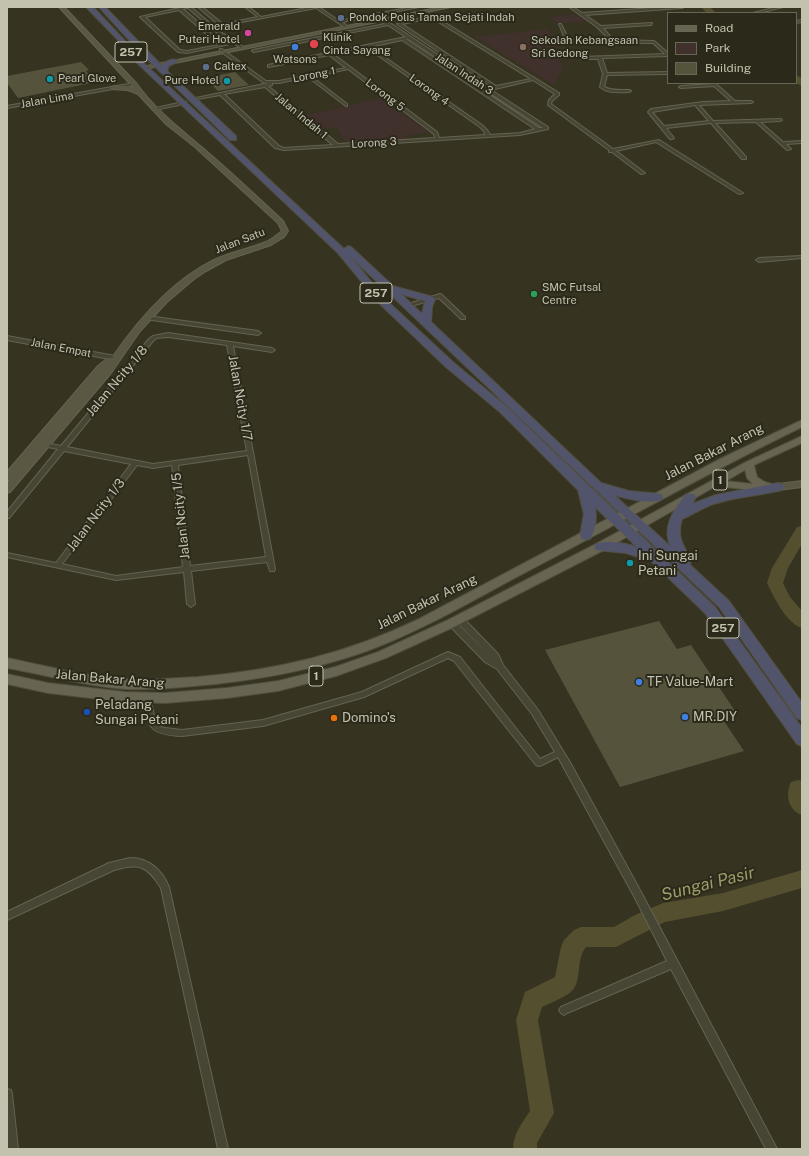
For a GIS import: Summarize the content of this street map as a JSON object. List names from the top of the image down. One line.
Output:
{"streets":{"highway":["257"],"main road":["Jalan Satu","Jalan Bakar Arang","1"],"street":["Jalan Indah 3","Lorong 1","Lorong 4","Lorong 5","Jalan Lima","Jalan Indah 1","Lorong 3","Jalan Empat","Jalan Ncity 1/8","Jalan Ncity 1/7","Jalan Ncity 1/3","Jalan Ncity 1/5"]},"crossings":[["257","Jalan Bakar Arang"],["Jalan Indah 3","Lorong 3"],["Lorong 1","Lorong 5"],["Lorong 1","Jalan Indah 1"],["Lorong 1","Lorong 3"],["Lorong 4","Lorong 3"],["Lorong 5","Lorong 3"],["Jalan Lima","Jalan Satu"],["Jalan Indah 1","Lorong 3"],["Jalan Satu","Jalan Empat"],["Jalan Ncity 1/8","Jalan Ncity 1/7"]],"water":["Sungai Pasir"],"places":["Pondok Polis Taman Sejati Indah","Emerald Puteri Hotel","Klinik Cinta Sayang","Watsons","Sekolah Kebangsaan Sri Gedong","Caltex","Pearl Glove","Pure Hotel","SMC Futsal Centre","Ini Sungai Petani","TF Value-Mart","Peladang Sungai Petani","MR.DIY","Domino's"],"legend":["Road","Park","Building"]}
